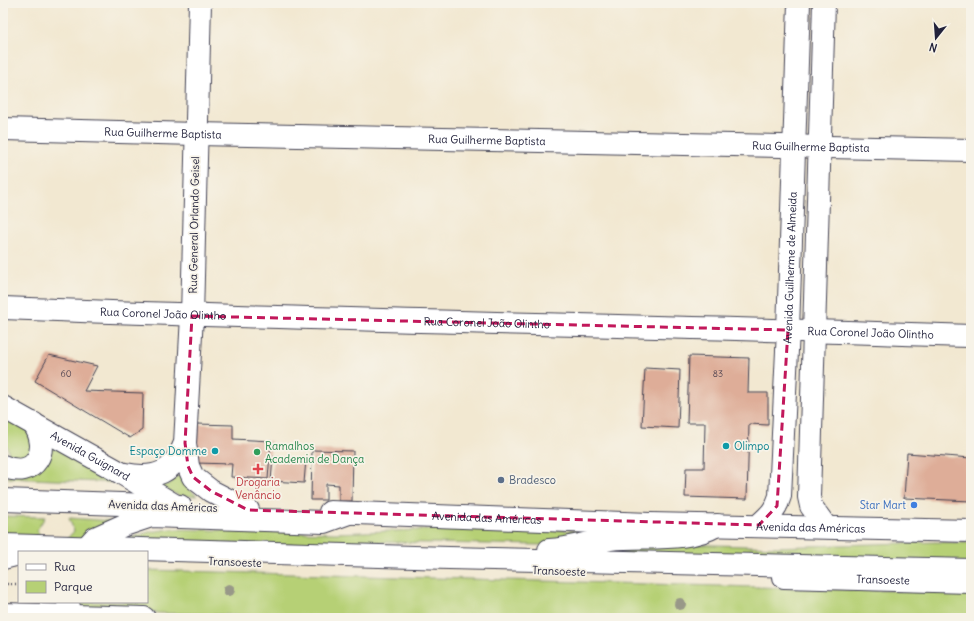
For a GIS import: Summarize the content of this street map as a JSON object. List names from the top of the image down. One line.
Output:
{"streets":{"main road":["Rua Guilherme Baptista","Rua General Orlando Geisel","Avenida Guilherme de Almeida","Rua Coronel João Olintho","Avenida Guignard","Avenida das Américas","Transoeste"]},"crossings":[["Rua Guilherme Baptista","Rua General Orlando Geisel"],["Rua Guilherme Baptista","Avenida Guilherme de Almeida"],["Rua General Orlando Geisel","Rua Coronel João Olintho"],["Rua General Orlando Geisel","Avenida das Américas"],["Avenida Guilherme de Almeida","Rua Coronel João Olintho"],["Avenida Guilherme de Almeida","Avenida das Américas"],["Avenida Guignard","Avenida das Américas"]],"places":{"other":["Olimpo","Espaço Domme","Ramalhos Academia de Dança","Bradesco","Star Mart"],"health":["Drogaria Venâncio"]},"house_numbers":["60","83"],"legend":["Rua","Parque"],"north":"bottom"}
